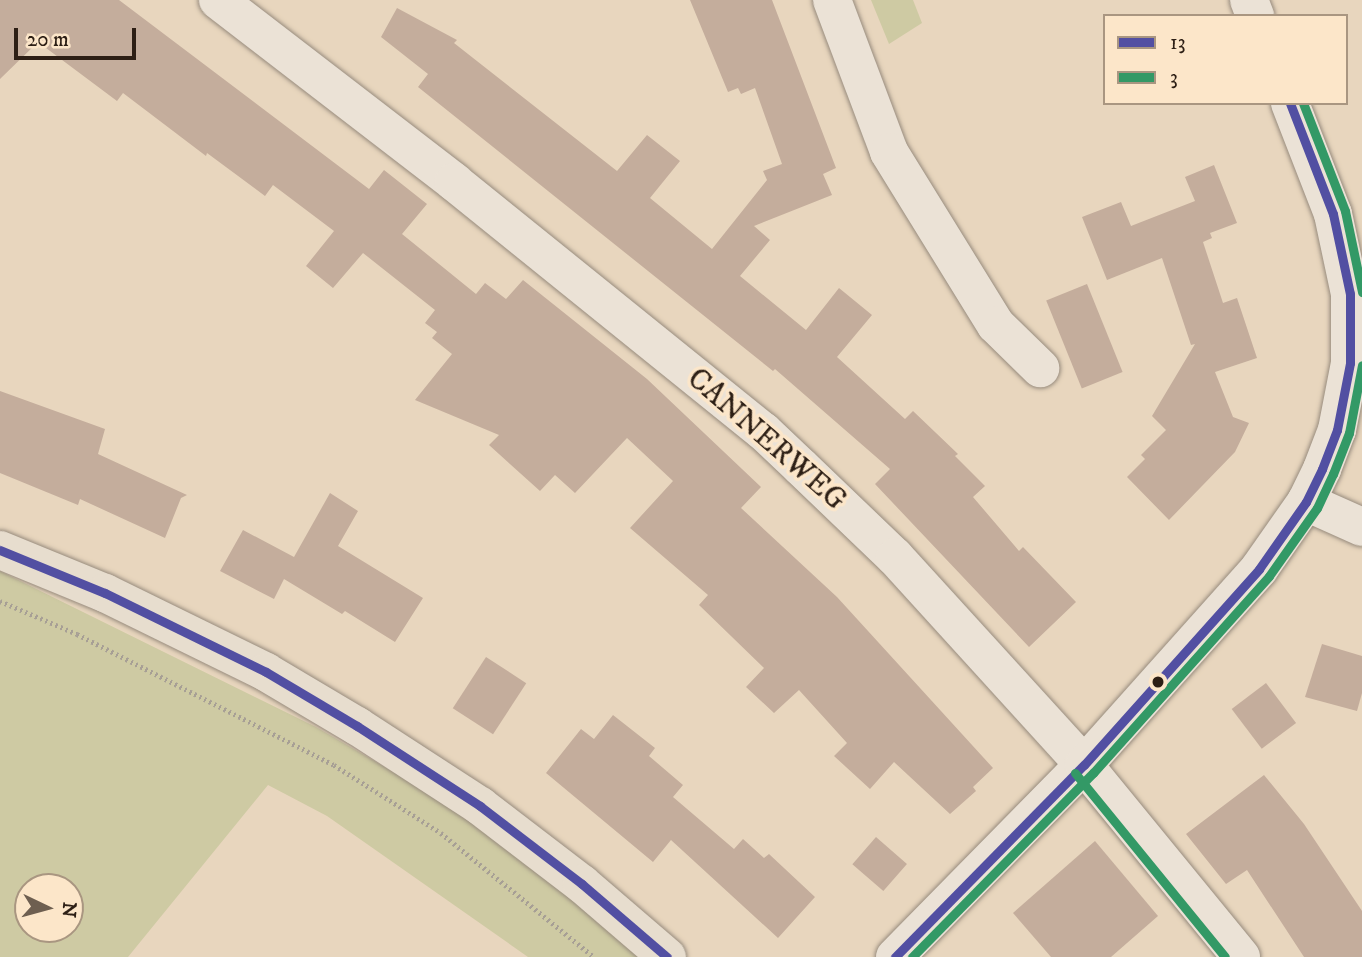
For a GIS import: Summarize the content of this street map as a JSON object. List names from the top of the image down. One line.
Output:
{"streets":{"street":["CANNERWEG"]},"lines":["transit line 13","transit line 3"],"legend":["13","3"],"scale_bar":"20 m","north":"right"}
